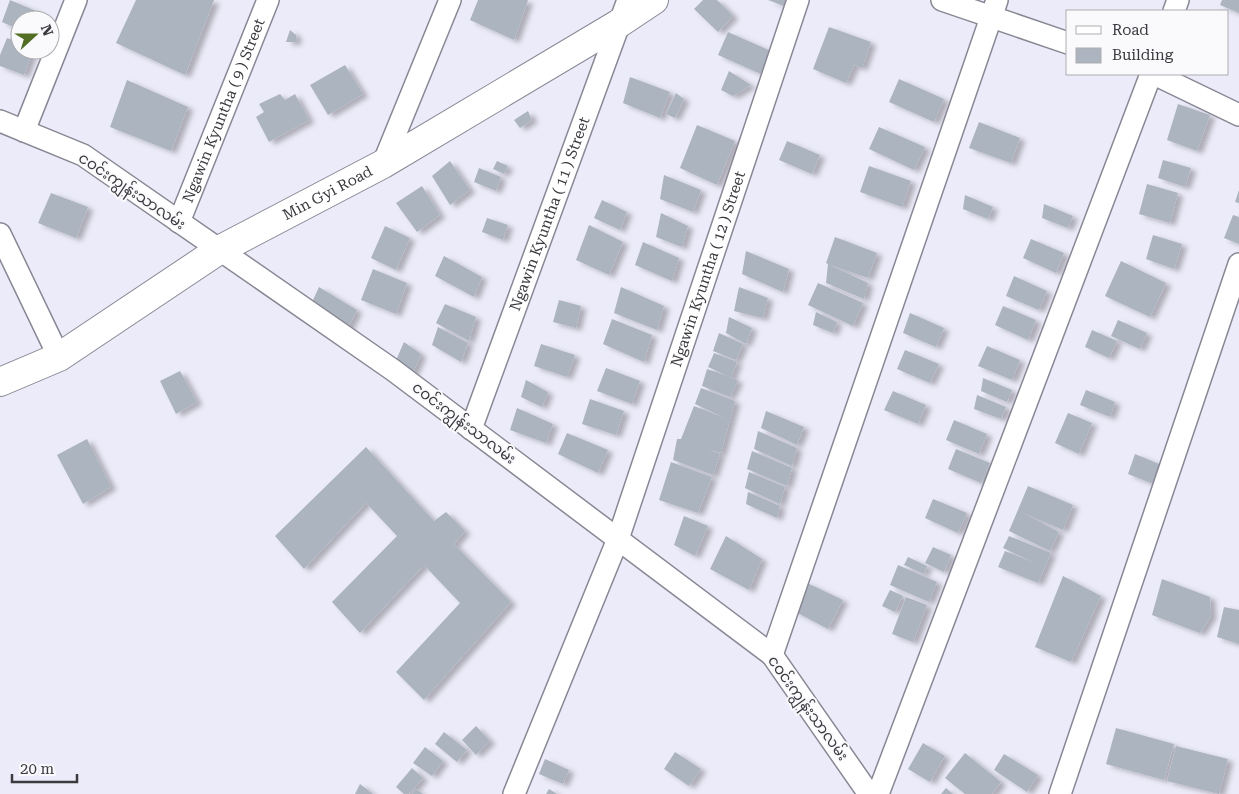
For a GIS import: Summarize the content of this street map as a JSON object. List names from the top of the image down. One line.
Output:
{"streets":{"main road":["Min Gyi Road"],"street":["Ngawin Kyuntha ( 9 ) Street","ငဝင်းကျွန်းသာလမ်း","Ngawin Kyuntha ( 11 ) Street","Ngawin Kyuntha ( 12 ) Street"]},"crossings":[["Ngawin Kyuntha ( 9 ) Street","ငဝင်းကျွန်းသာလမ်း"],["ငဝင်းကျွန်းသာလမ်း","Min Gyi Road"],["ငဝင်းကျွန်းသာလမ်း","Ngawin Kyuntha ( 11 ) Street"],["ငဝင်းကျွန်းသာလမ်း","Ngawin Kyuntha ( 12 ) Street"],["Min Gyi Road","Ngawin Kyuntha ( 11 ) Street"]],"legend":["Road","Building"],"scale_bar":"20 m","north":"right"}
